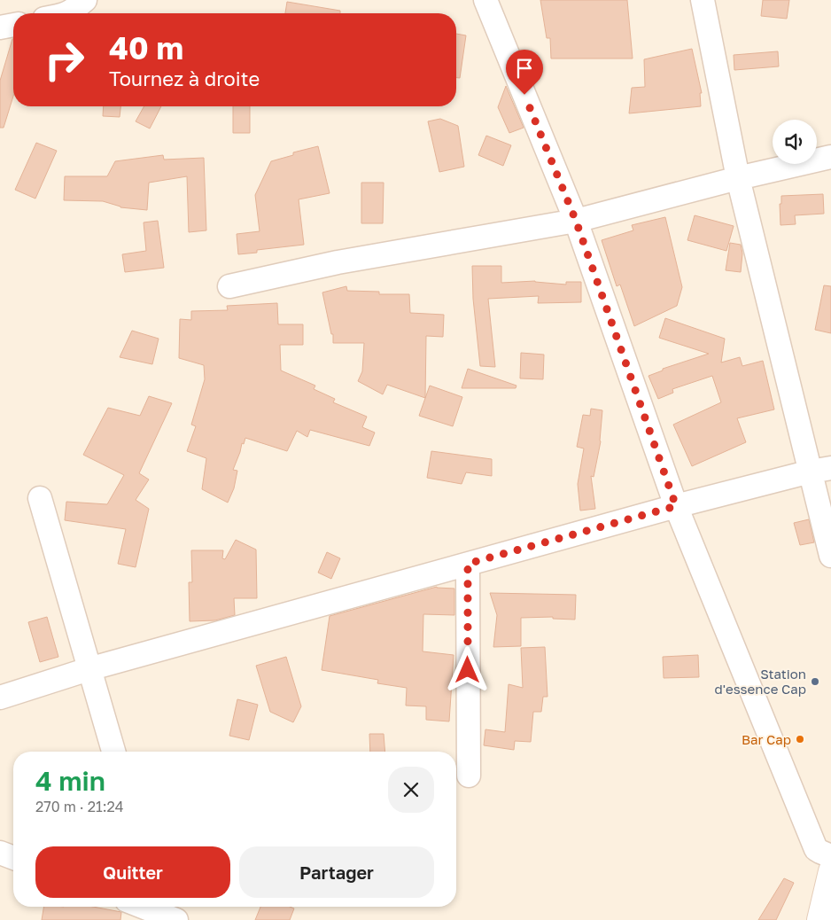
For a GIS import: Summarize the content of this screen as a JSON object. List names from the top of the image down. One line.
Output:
{"places":["Station d'essence Cap","Bar Cap"],"page":{"turn":["40 m","Tournez à droite"],"heading":["4 min","270 m · 21:24"],"buttons":["Quitter","Partager"]}}
